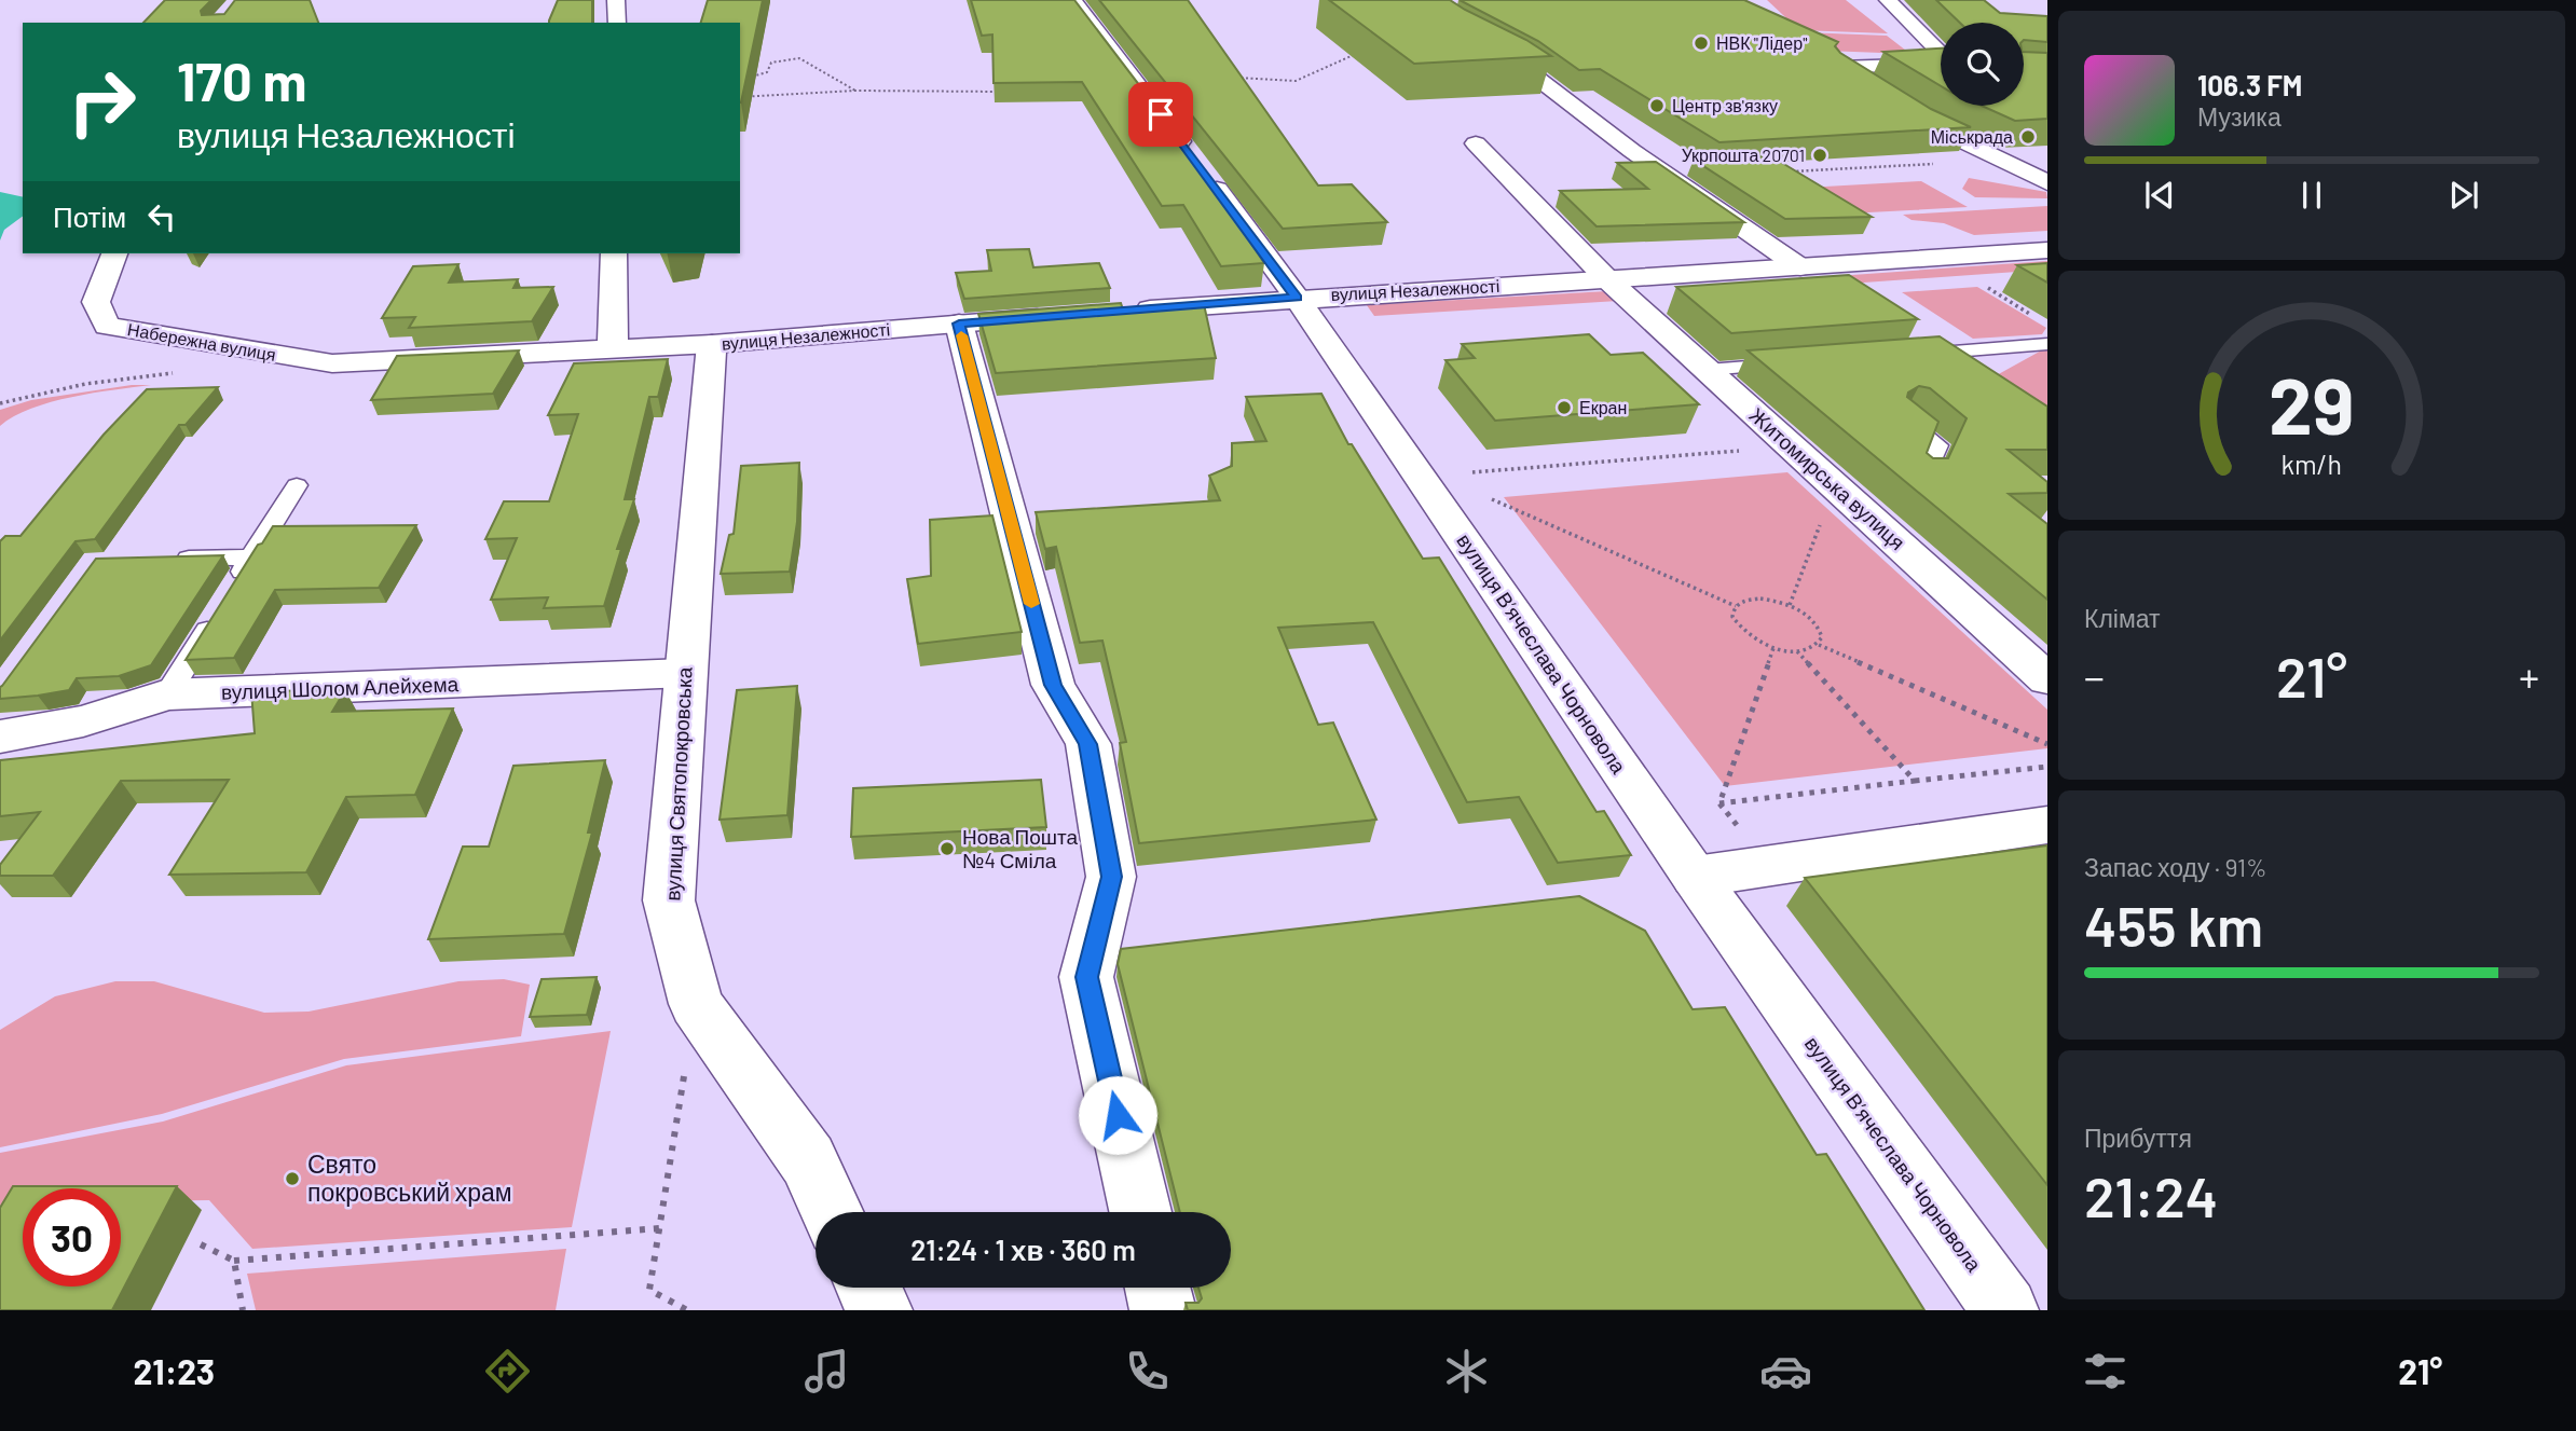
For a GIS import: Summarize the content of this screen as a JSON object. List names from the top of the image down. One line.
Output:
{"streets":{"street":["вулиця Незалежності","Набережна вулиця","Житомирська вулиця","вулиця Вʼячеслава Чорновола","вулиця Шолом Алейхема","вулиця Святопокровська"]},"crossings":[["вулиця Незалежності","Набережна вулиця"],["вулиця Незалежності","Житомирська вулиця"],["вулиця Незалежності","вулиця Вʼячеслава Чорновола"],["вулиця Незалежності","вулиця Святопокровська"],["вулиця Шолом Алейхема","вулиця Святопокровська"]],"places":["НВК \"Лідер\"","Центр зв'язку","Міськрада","Укрпошта 20701","Екран","Нова Пошта №4 Сміла","Свято покровський храм"],"page":{"turn":["170 m","вулиця Незалежності"],"song":["106.3 FM","Музика"],"then":"Потім","tile":["Клімат",["Запас ходу · 91%","455 km"],["Прибуття","21:24"]],"heat":["−","21°","+"],"limit":"30","trip":"21:24 · 1 хв · 360 m","tabs":["21:23","21°"],"gauge":["29","km/h"]}}
